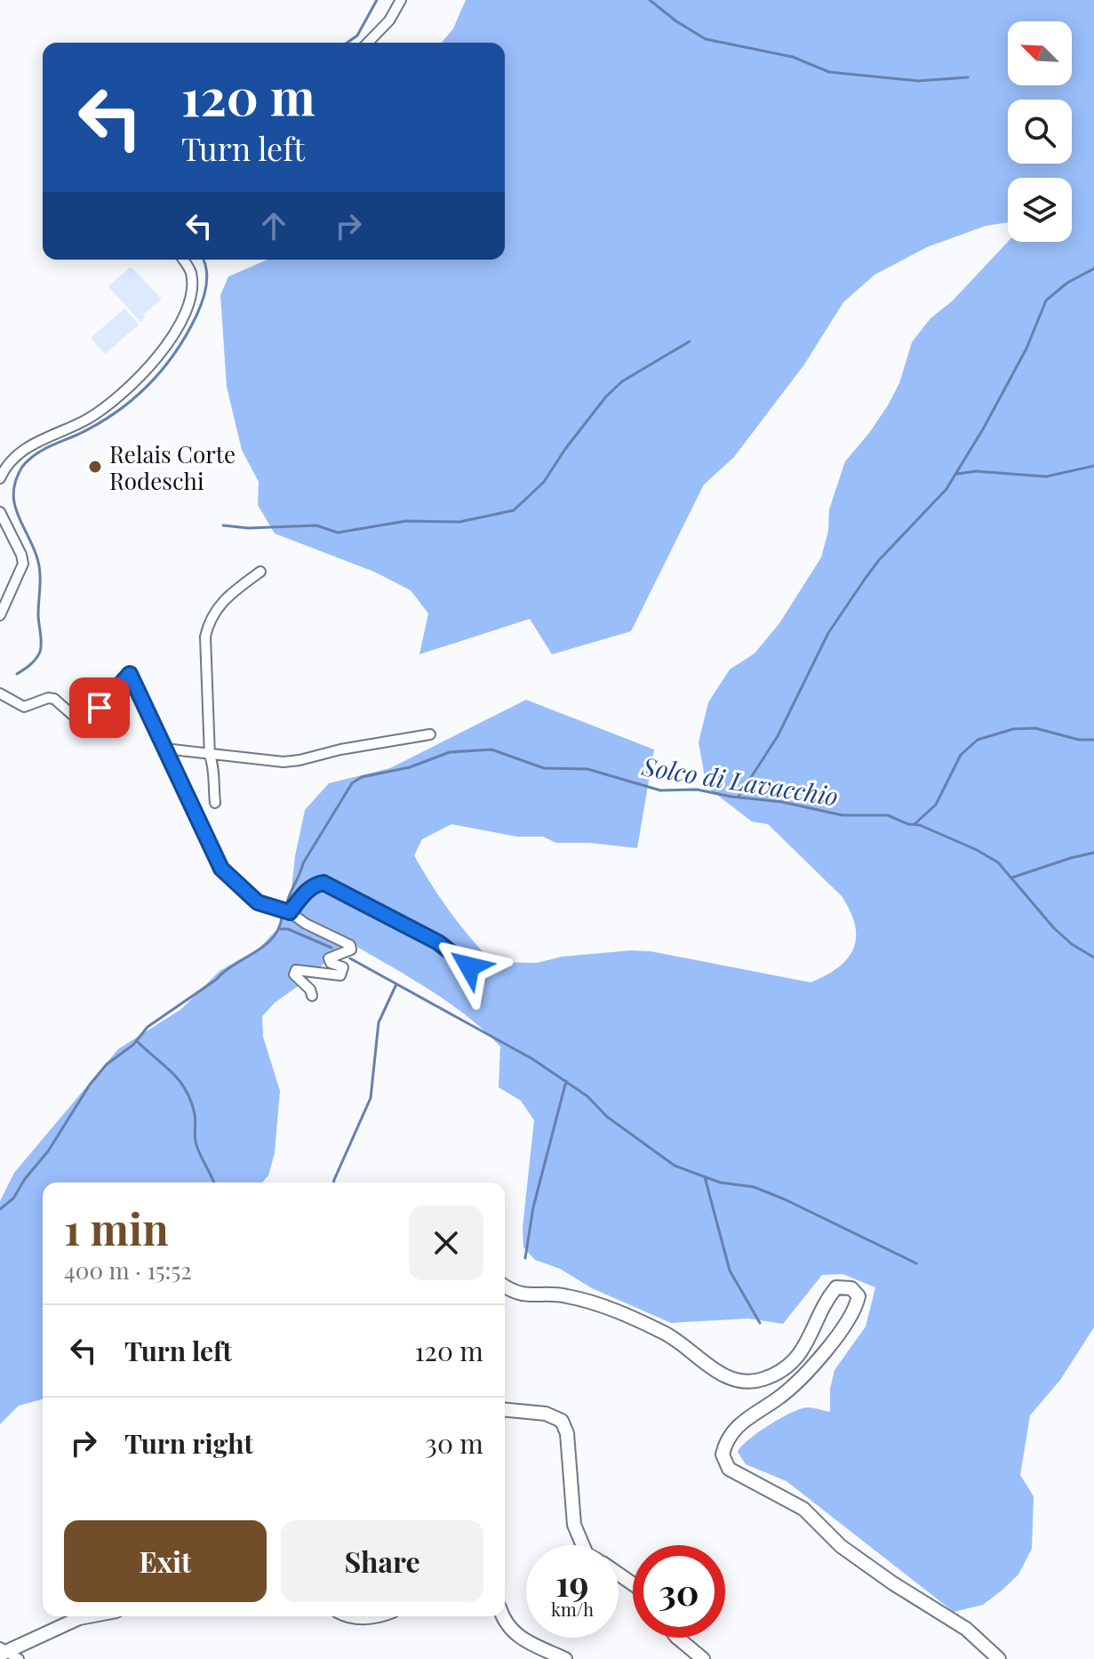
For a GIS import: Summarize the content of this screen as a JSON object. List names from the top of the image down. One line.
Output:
{"water":["Solco di Lavacchio"],"places":["Relais Corte Rodeschi"],"north":"top left","page":{"turn":["120 m","Turn left"],"heading":["1 min","400 m · 15:52"],"list":[{"name":"Turn left","value":"120 m"},{"name":"Turn right","value":"30 m"}],"buttons":["Exit","Share"],"speed":"19 km/h","limit":"30"}}
